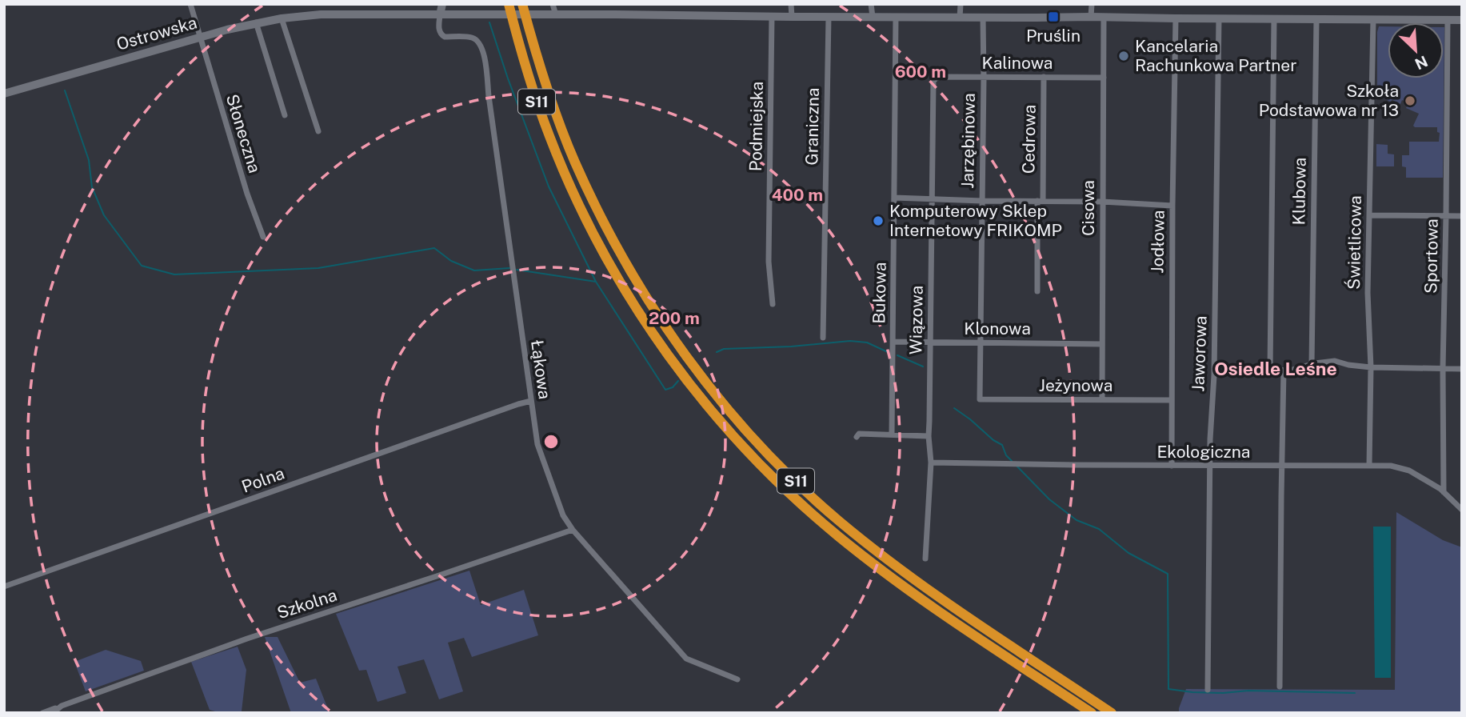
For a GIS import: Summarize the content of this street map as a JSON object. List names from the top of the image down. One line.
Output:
{"streets":{"highway":["S11"],"street":["Ostrowska","Kalinowa","Podmiejska","Graniczna","Słoneczna","Cedrowa","Jarzębinowa","Klubowa","Cisowa","Jodłowa","Świetlicowa","Sportowa","Bukowa","Wiązowa","Klonowa","Jaworowa","Łąkowa","Jeżynowa","Ekologiczna","Polna","Szkolna"]},"crossings":[["Ostrowska","Podmiejska"],["Ostrowska","Graniczna"],["Ostrowska","Słoneczna"],["Ostrowska","Jarzębinowa"],["Ostrowska","Klubowa"],["Ostrowska","Cisowa"],["Ostrowska","Jodłowa"],["Ostrowska","Świetlicowa"],["Ostrowska","Sportowa"],["Ostrowska","Bukowa"],["Ostrowska","Jaworowa"],["Ostrowska","Łąkowa"],["Kalinowa","Cedrowa"],["Kalinowa","Jarzębinowa"],["Kalinowa","Cisowa"],["Kalinowa","Wiązowa"],["Jarzębinowa","Klonowa"],["Jarzębinowa","Jeżynowa"],["Cisowa","Klonowa"],["Cisowa","Jeżynowa"],["Jodłowa","Jeżynowa"],["Jodłowa","Ekologiczna"],["Świetlicowa","Ekologiczna"],["Sportowa","Ekologiczna"],["Bukowa","Klonowa"],["Wiązowa","Klonowa"],["Wiązowa","Ekologiczna"],["Jaworowa","Ekologiczna"],["Łąkowa","Polna"],["Łąkowa","Szkolna"]],"districts":["Osiedle Leśne"],"places":{"transit":["Pruślin"],"other":["Kancelaria Rachunkowa Partner","Szkoła Podstawowa nr 13","Komputerowy Sklep Internetowy FRIKOMP"]},"north":"bottom right","rings":["600 m","400 m","200 m"]}
